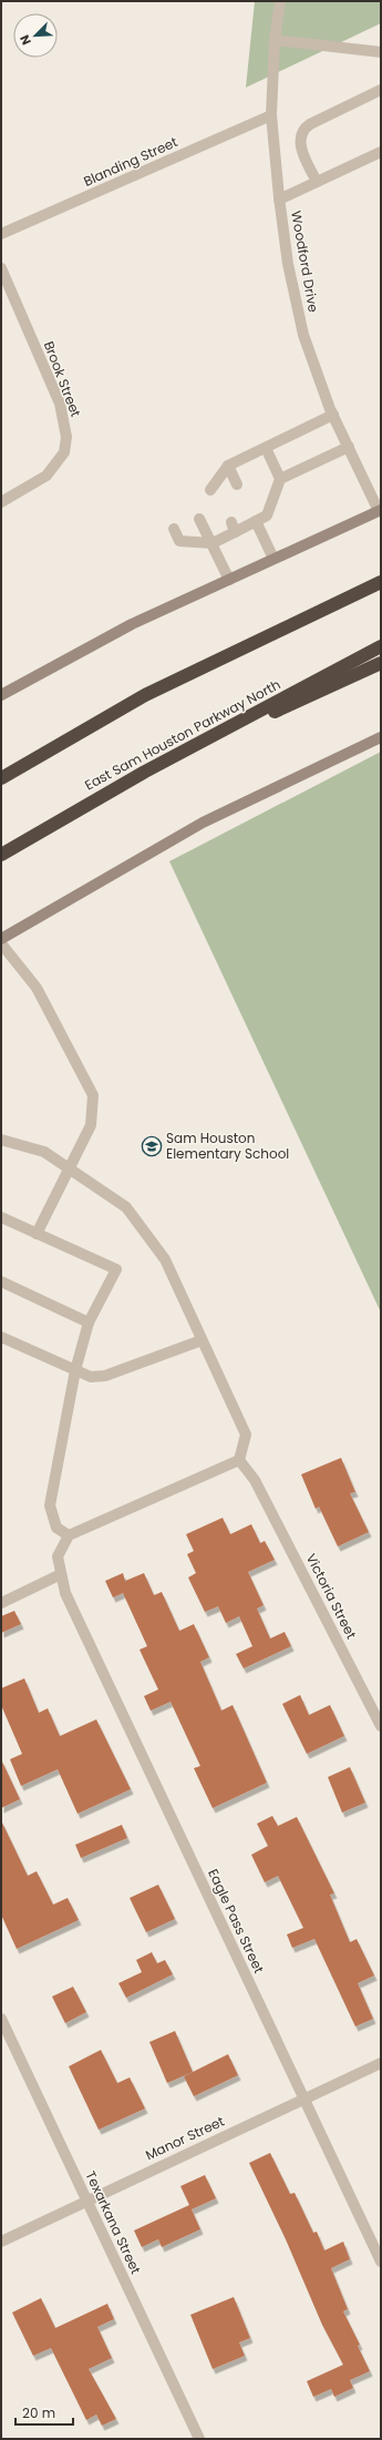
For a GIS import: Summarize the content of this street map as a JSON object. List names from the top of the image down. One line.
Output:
{"streets":{"highway":["East Sam Houston Parkway North"],"street":["Blanding Street","Woodford Drive","Brook Street","Victoria Street","Eagle Pass Street","Manor Street","Texarkana Street"]},"crossings":[["Blanding Street","Woodford Drive"],["Eagle Pass Street","Manor Street"],["Manor Street","Texarkana Street"]],"places":{"school or university":["Sam Houston Elementary School"]},"scale_bar":"20 m","north":"bottom left"}
